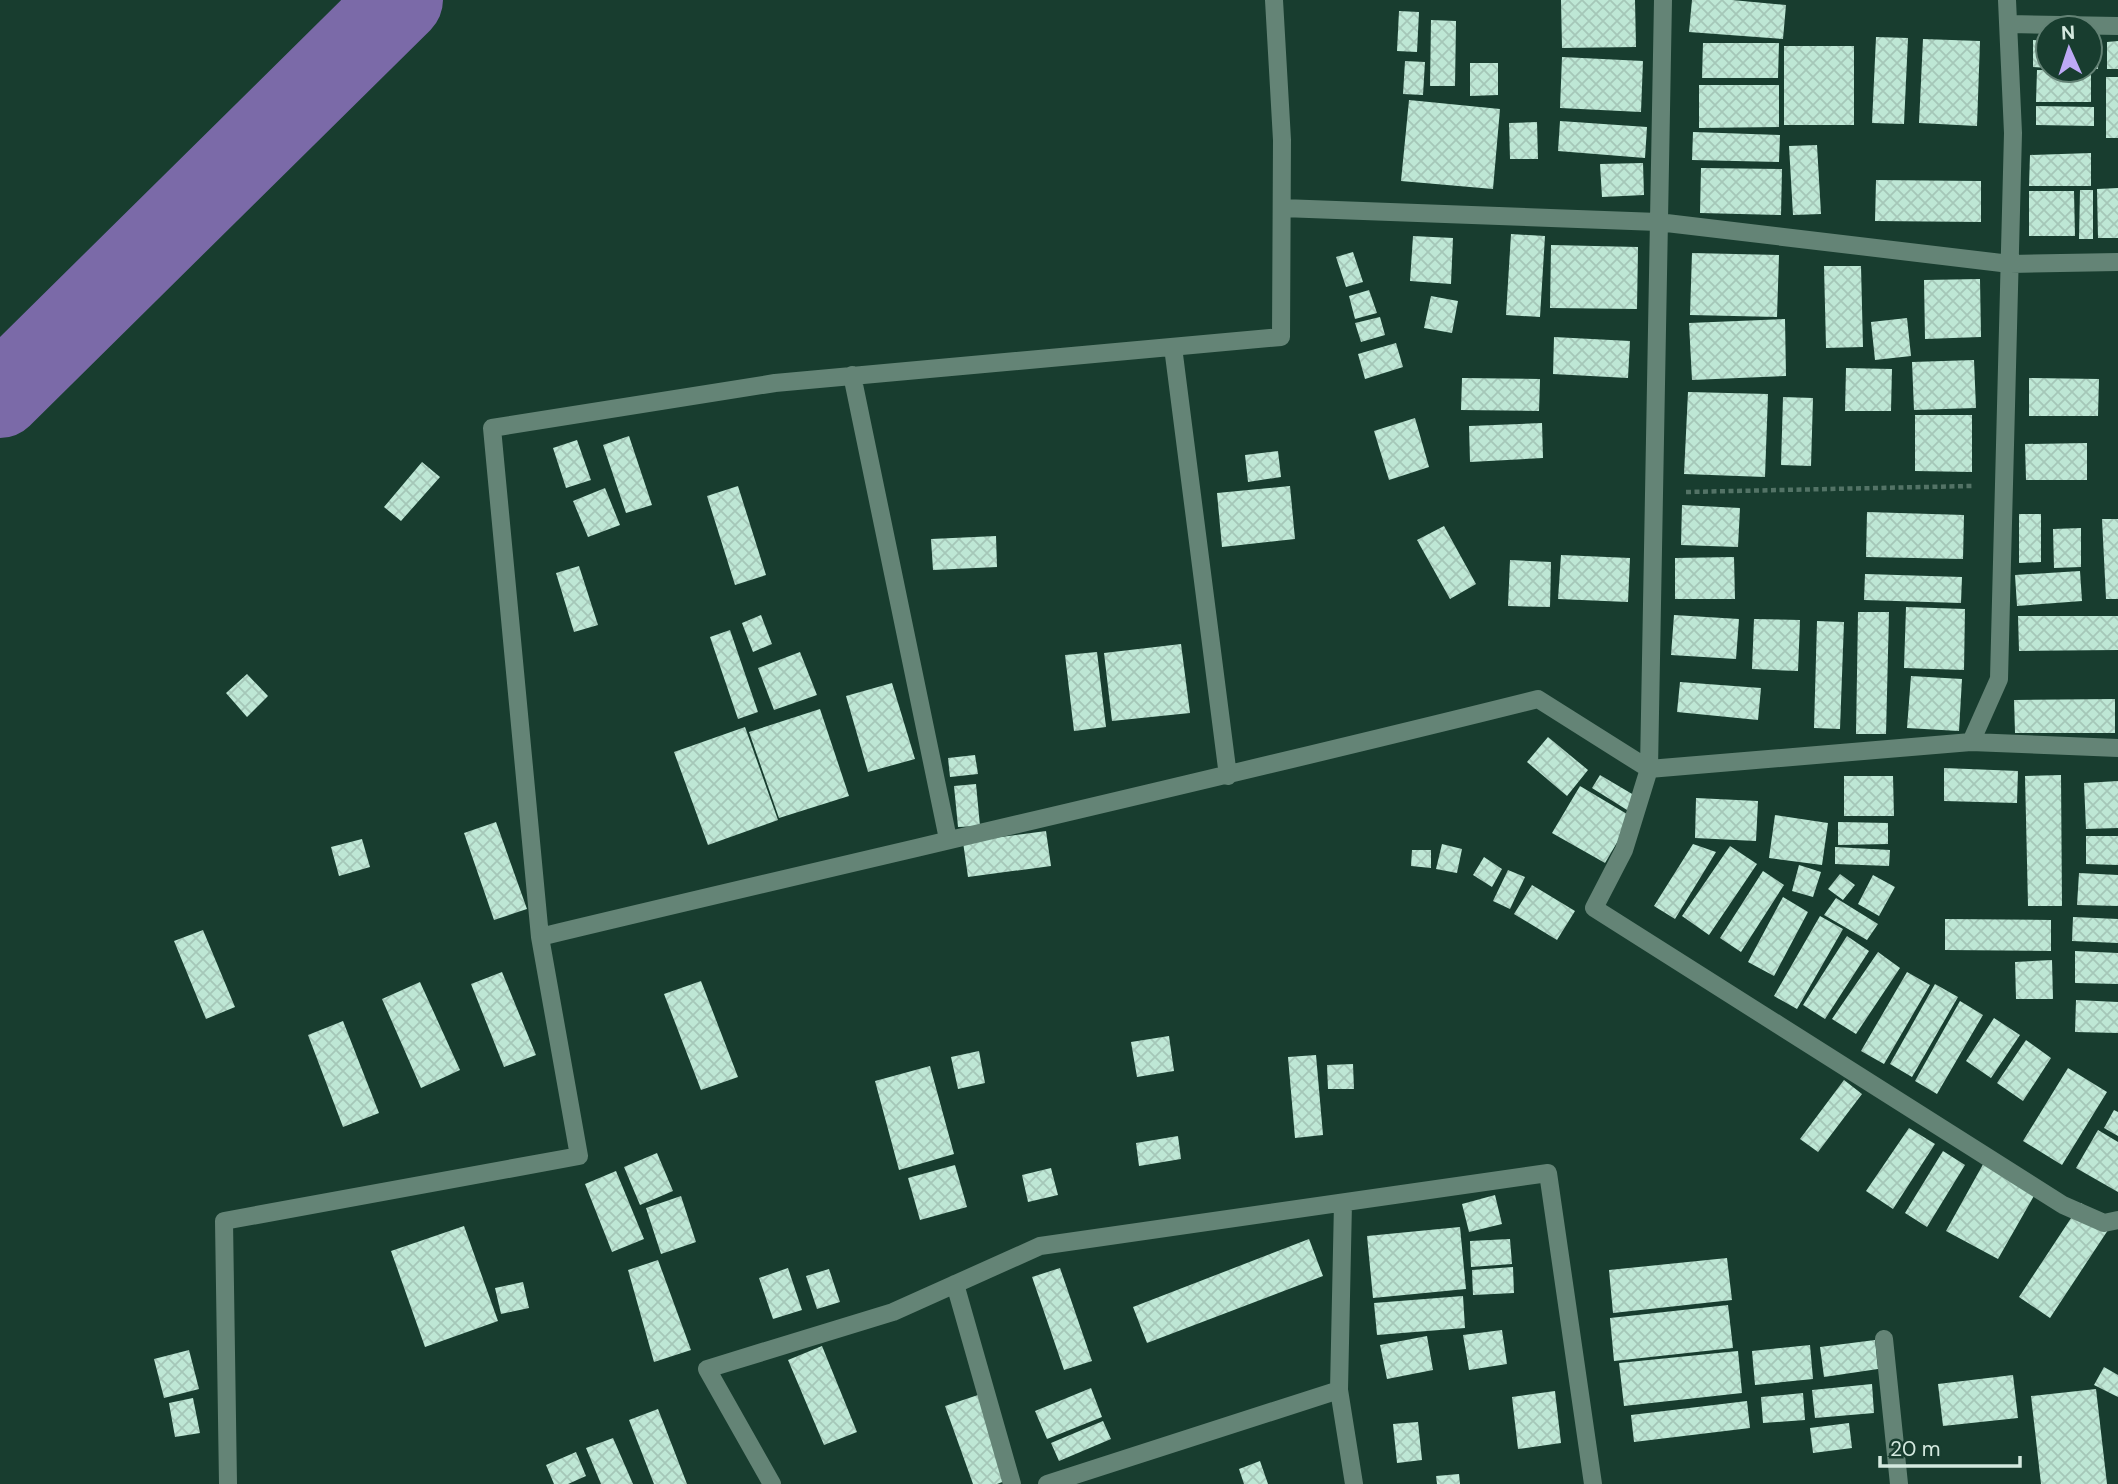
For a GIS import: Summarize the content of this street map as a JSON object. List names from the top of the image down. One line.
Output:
{"scale_bar":"20 m","north":"top"}
